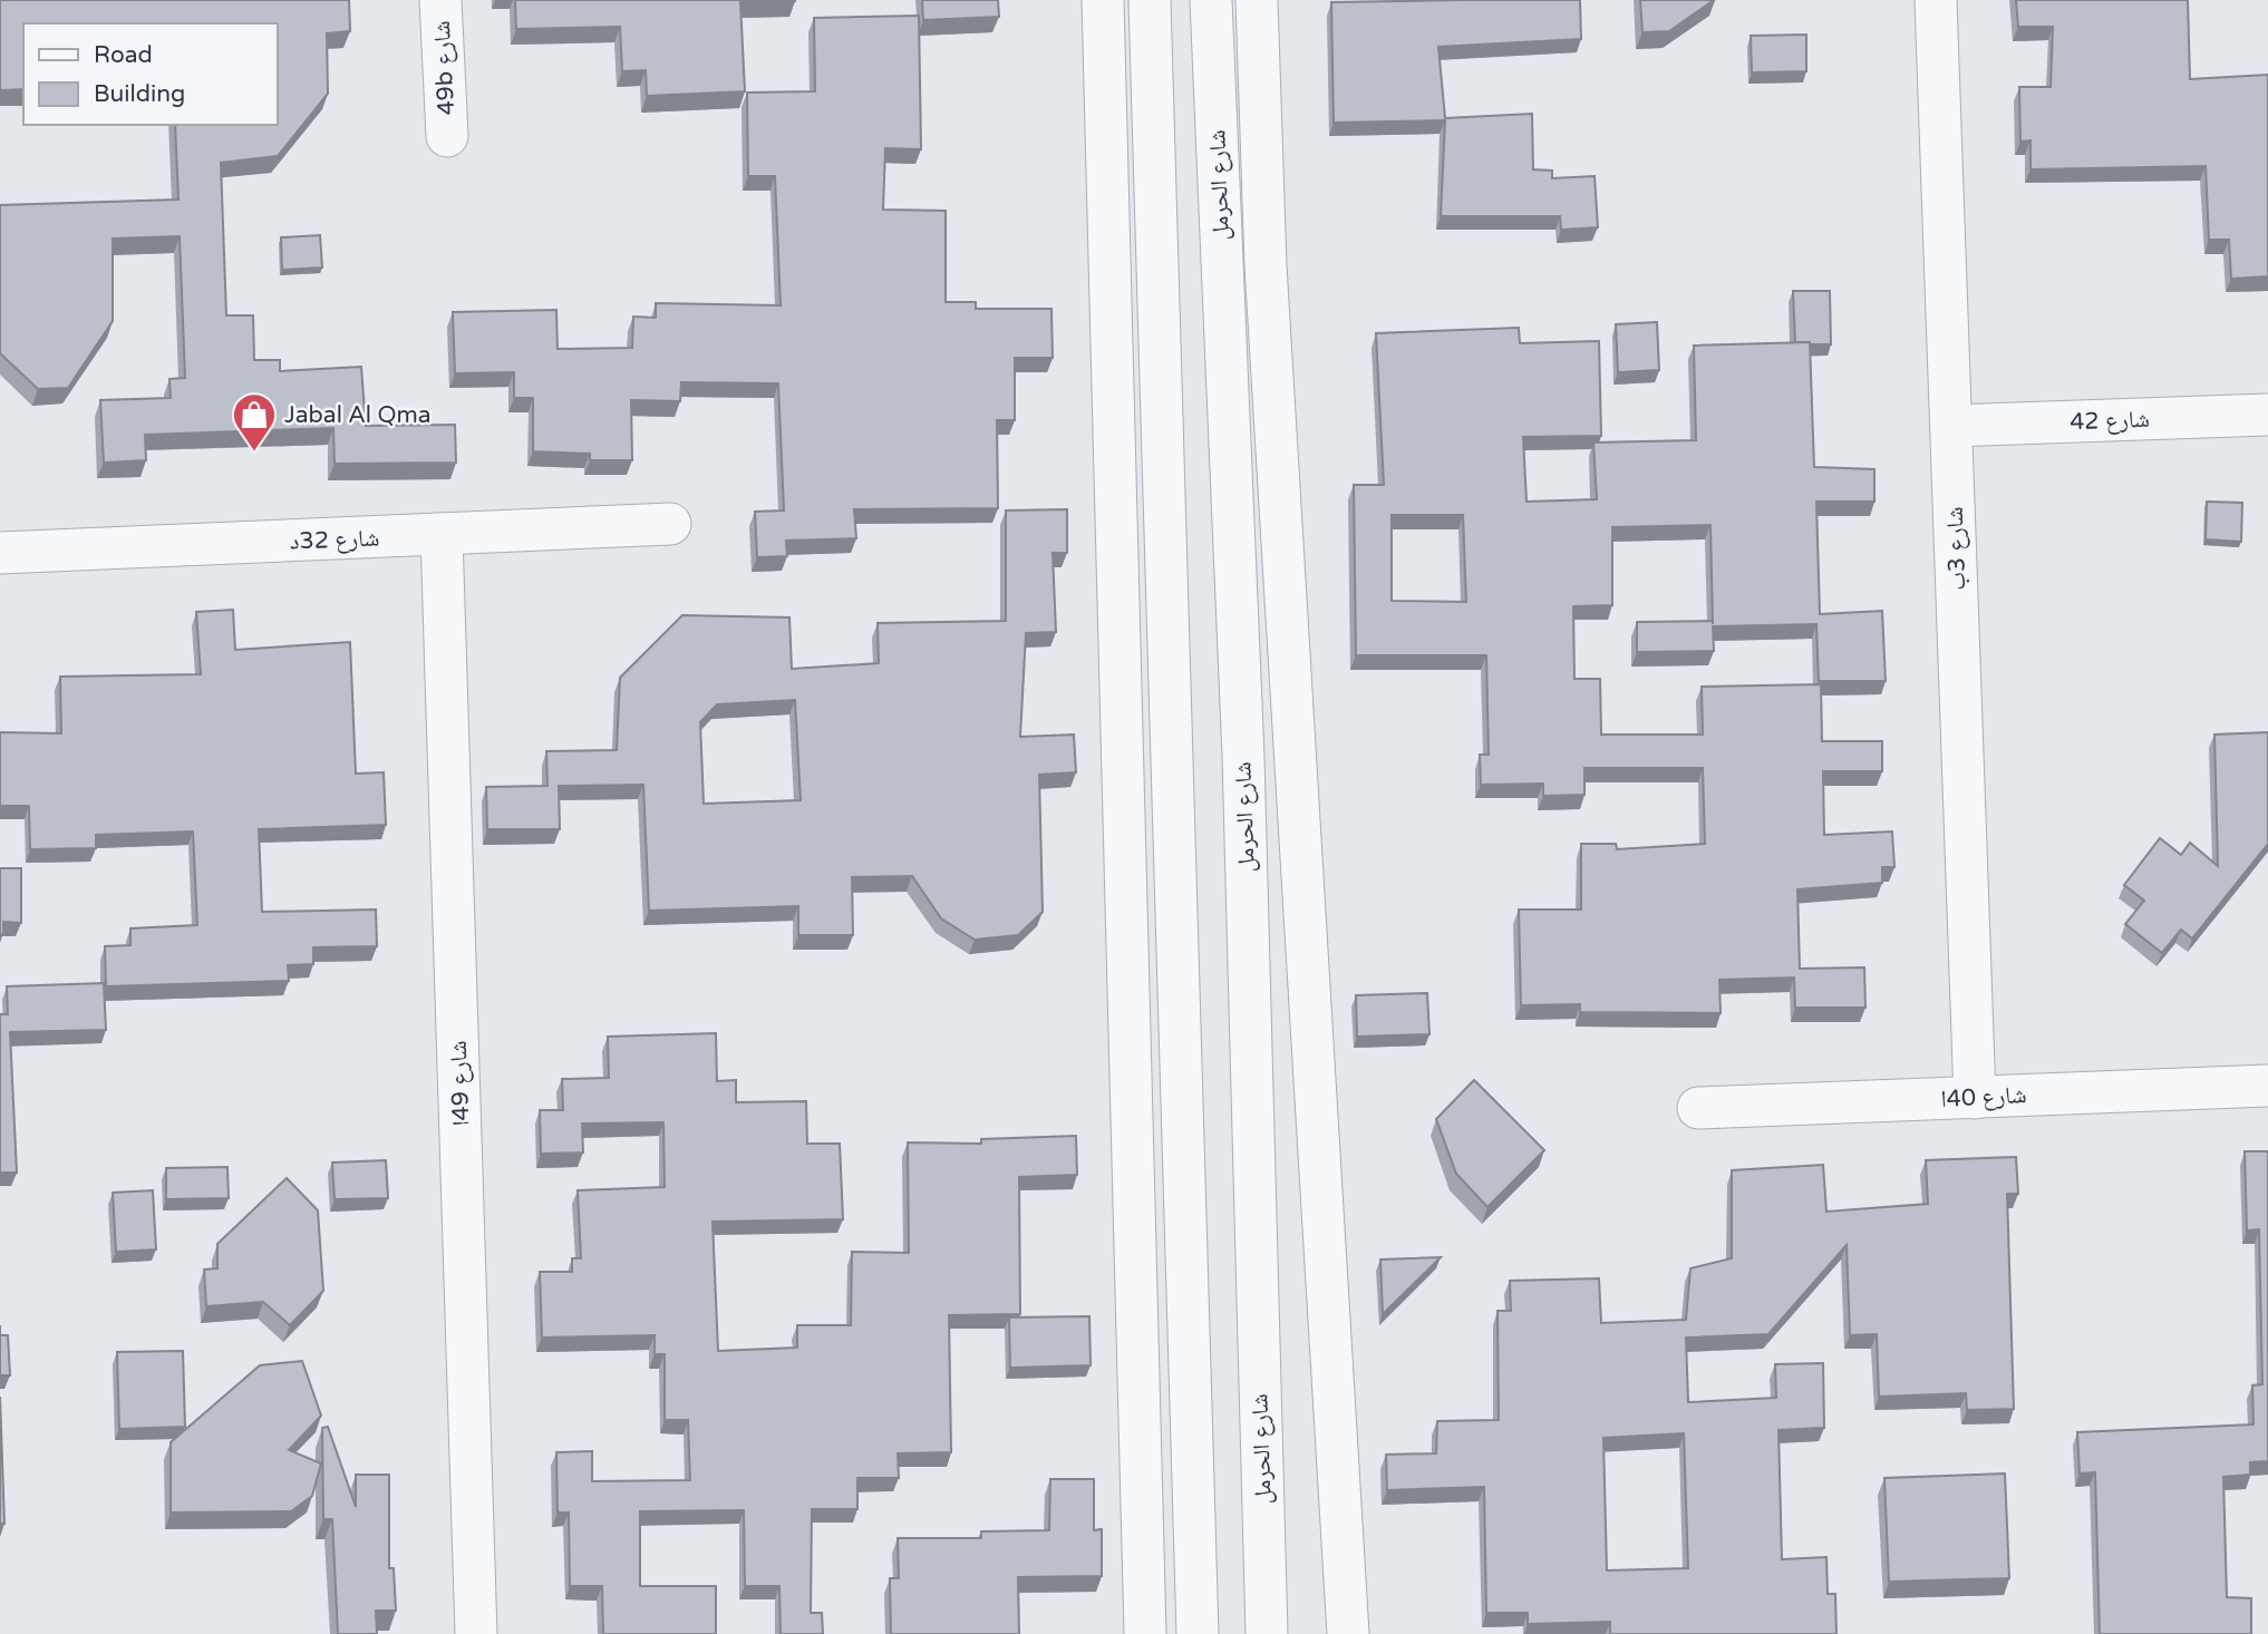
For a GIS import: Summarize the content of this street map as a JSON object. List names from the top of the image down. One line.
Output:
{"streets":{"street":["49b شارع","شارع الحرمل","شارع 42","شارع 32د","شارع 3ب","شارع 49ا","شارع 40ا"]},"crossings":[["شارع 42","شارع 3ب"],["شارع 32د","شارع 49ا"],["شارع 3ب","شارع 40ا"]],"places":{"shop":["Jabal Al Qma"]},"legend":["Road","Building"]}
